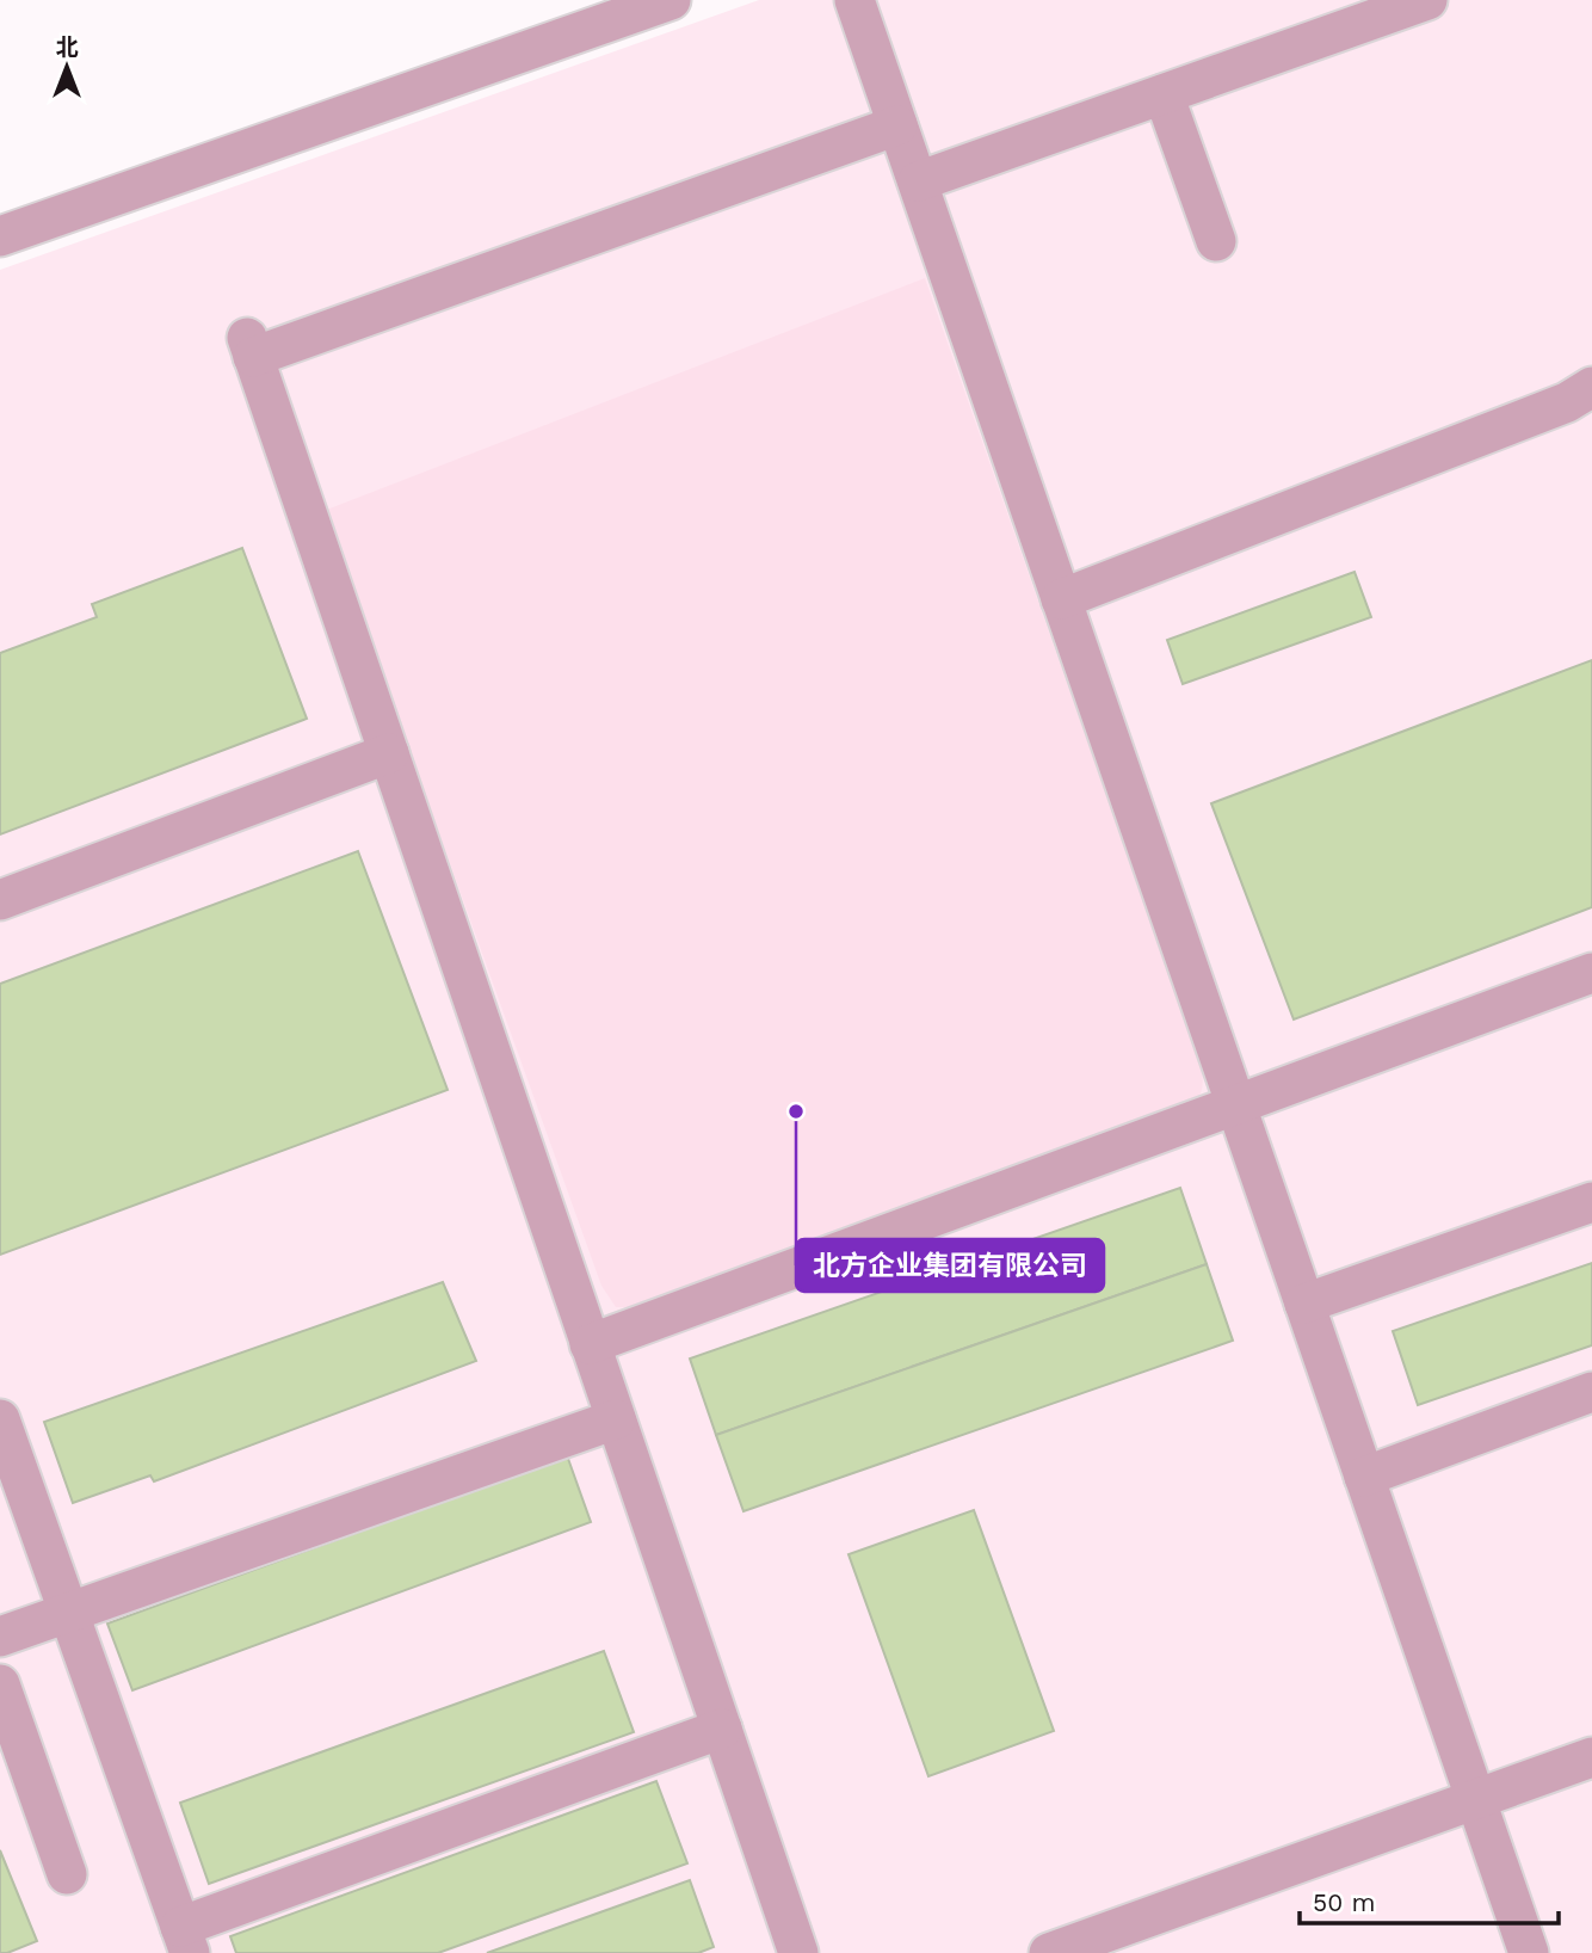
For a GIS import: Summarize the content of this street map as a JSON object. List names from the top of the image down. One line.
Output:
{"places":["北方企业集团有限公司"],"scale_bar":"50 m","north":"top"}
